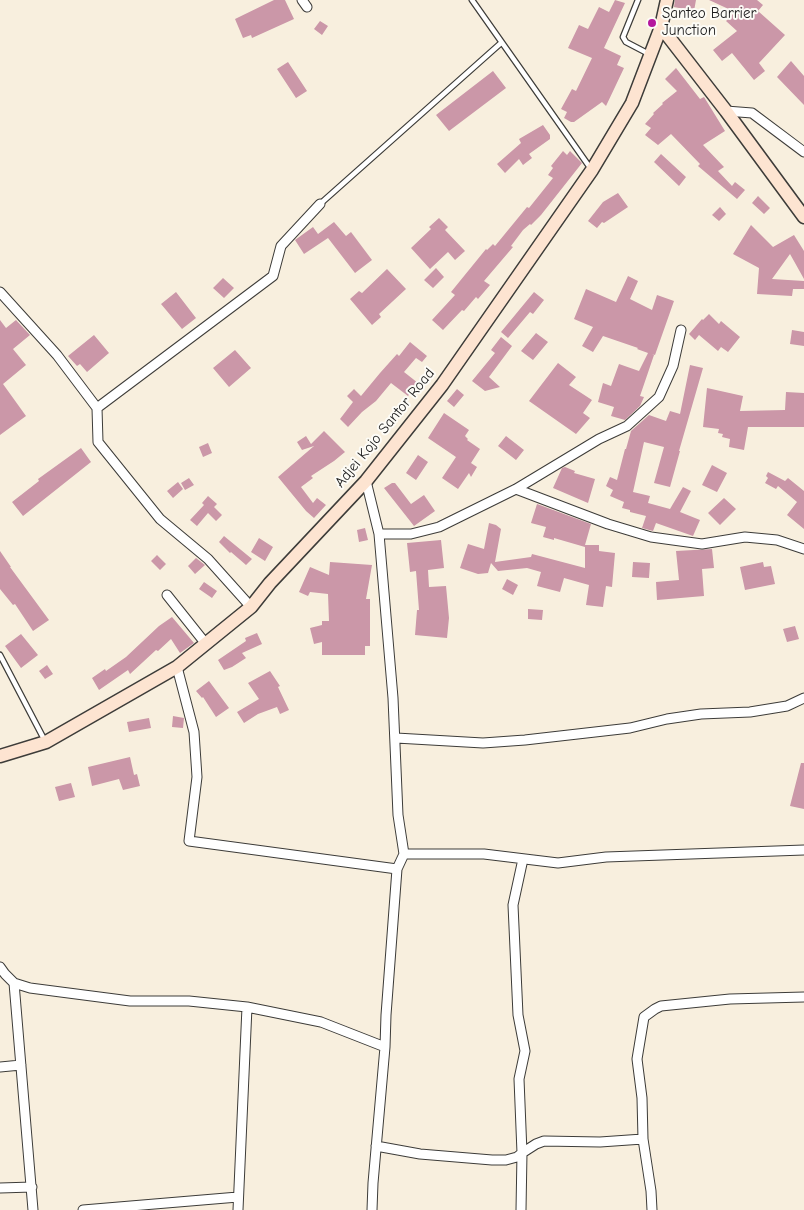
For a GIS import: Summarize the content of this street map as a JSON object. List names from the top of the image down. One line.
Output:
{"streets":{"street":["Adjei Kojo Santor Road"]},"places":["Santeo Barrier Junction"]}
